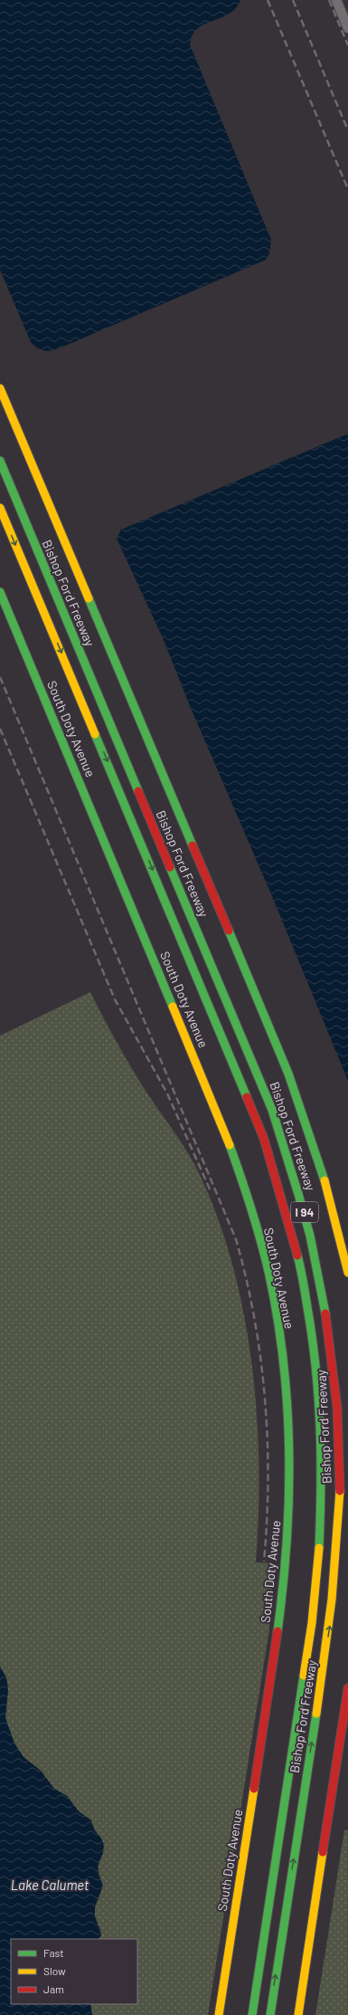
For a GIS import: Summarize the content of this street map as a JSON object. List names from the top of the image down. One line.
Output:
{"streets":{"main road":["Bishop Ford Freeway","South Doty Avenue","I 94"]},"water":["Lake Calumet"],"legend":["Fast","Slow","Jam"]}
